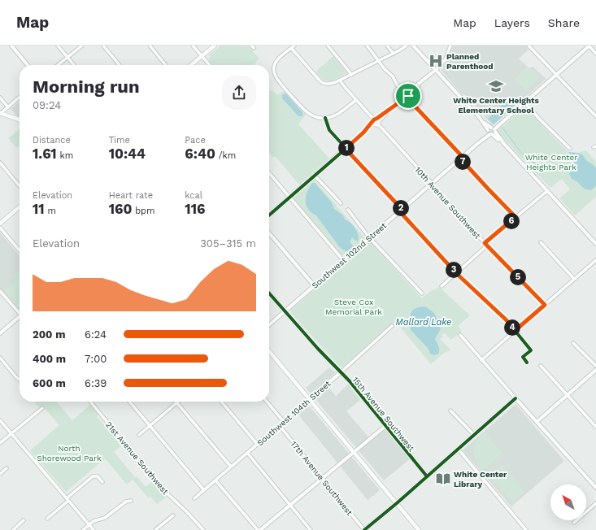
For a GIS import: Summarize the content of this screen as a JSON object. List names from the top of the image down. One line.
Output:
{"streets":{"street":["10th Avenue Southwest","Southwest 102nd Street","Southwest 104th Street","15th Avenue Southwest","21st Avenue Southwest","17th Avenue Southwest"]},"crossings":[["10th Avenue Southwest","Southwest 102nd Street"],["Southwest 102nd Street","15th Avenue Southwest"],["Southwest 104th Street","15th Avenue Southwest"],["Southwest 104th Street","17th Avenue Southwest"]],"water":["Mallard Lake"],"parks":["White Center Heights Park","Steve Cox Memorial Park","North Shorewood Park"],"places":{"hospital":["Planned Parenthood"],"school or university":["White Center Heights Elementary School"],"library":["White Center Library"]},"north":"top left","page":{"header":"Map","nav":["Map","Layers","Share"],"heading":["Morning run","09:24"],"stats":[["Distance","1.61 km"],["Time","10:44"],["Pace","6:40 /km"],["Elevation","11 m"],["Heart rate","160 bpm"],["kcal","116"]],"pins":["1","7","2","6","3","5","4"],"chart":["Elevation","305–315 m"],"list":[{"name":"200 m","note":"6:24"},{"name":"400 m","note":"7:00"},{"name":"600 m","note":"6:39"}]}}
